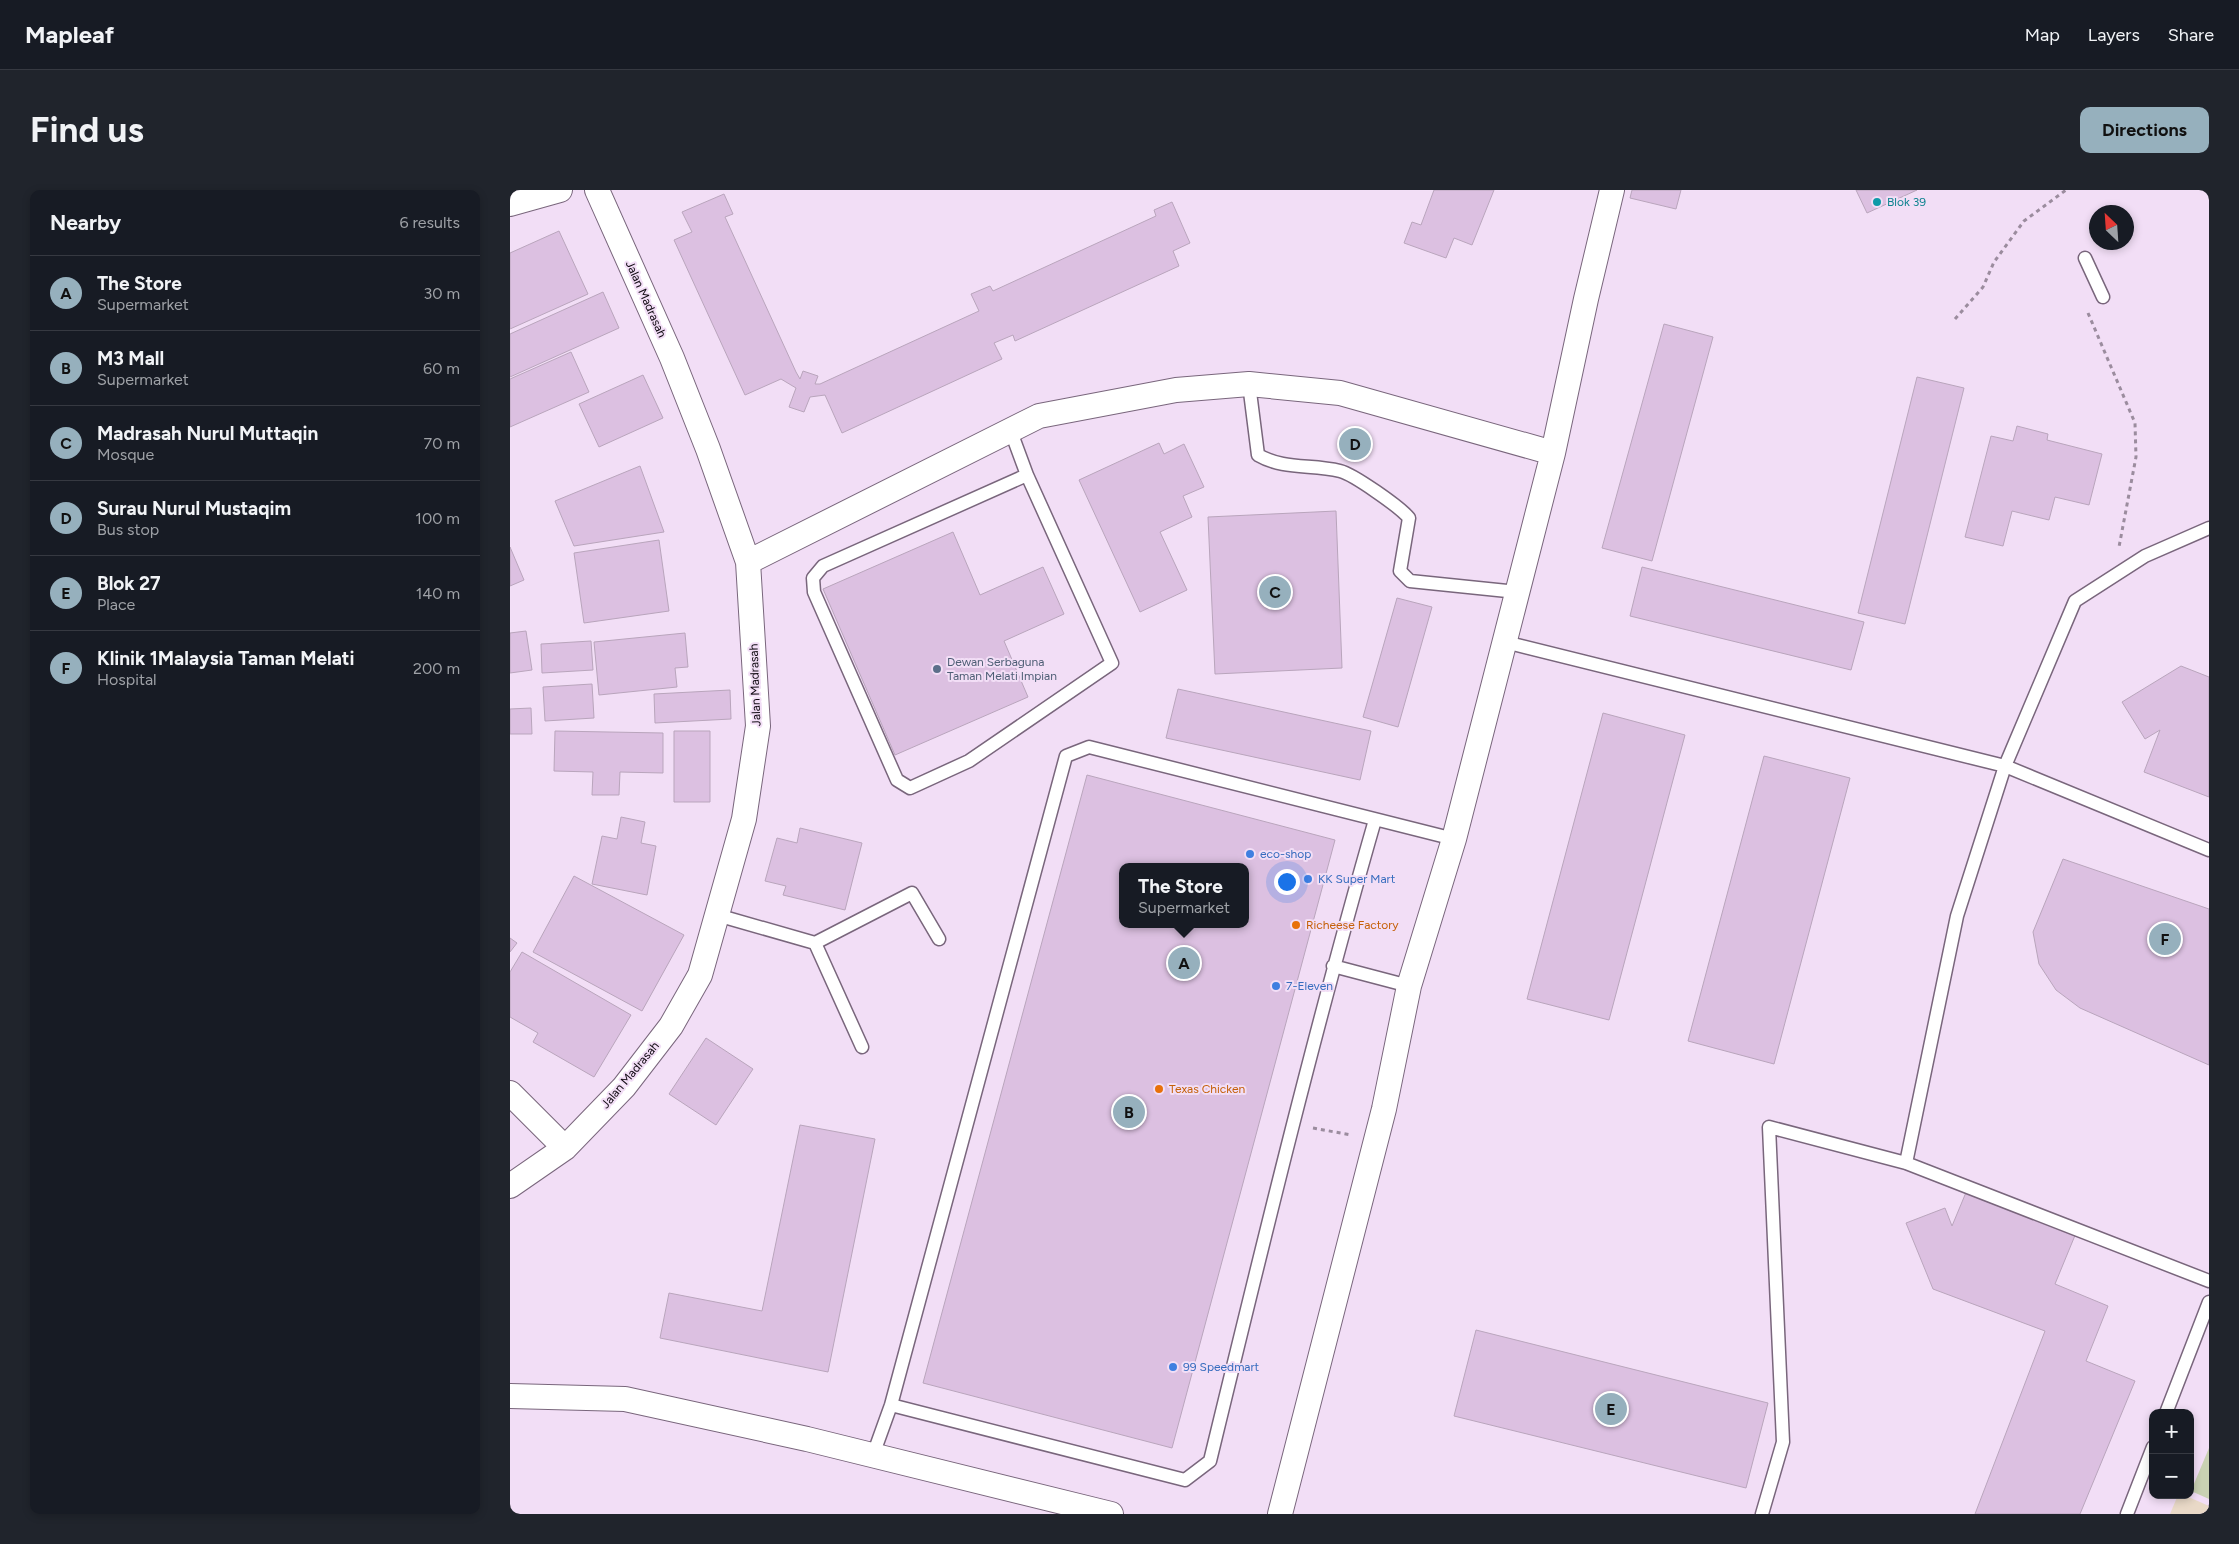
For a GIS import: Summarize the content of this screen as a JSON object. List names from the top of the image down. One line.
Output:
{"streets":{"street":["Jalan Madrasah"]},"places":["Blok 39","Dewan Serbaguna Taman Melati Impian","eco-shop","KK Super Mart","Richeese Factory","7-Eleven","Texas Chicken","99 Speedmart"],"north":"top left","page":{"header":"Mapleaf","nav":["Map","Layers","Share"],"buttons":"Directions","title":"Find us","heading":["Nearby","6 results"],"list":[{"mark":"A","name":"The Store","note":"Supermarket","value":"30 m"},{"mark":"B","name":"M3 Mall","note":"Supermarket","value":"60 m"},{"mark":"C","name":"Madrasah Nurul Muttaqin","note":"Mosque","value":"70 m"},{"mark":"D","name":"Surau Nurul Mustaqim","note":"Bus stop","value":"100 m"},{"mark":"E","name":"Blok 27","note":"Place","value":"140 m"},{"mark":"F","name":"Klinik 1Malaysia Taman Melati","note":"Hospital","value":"200 m"}],"pins":["D","C","F","A","B","E"],"popup":["The Store","Supermarket"],"map_buttons":["+","−"]}}
